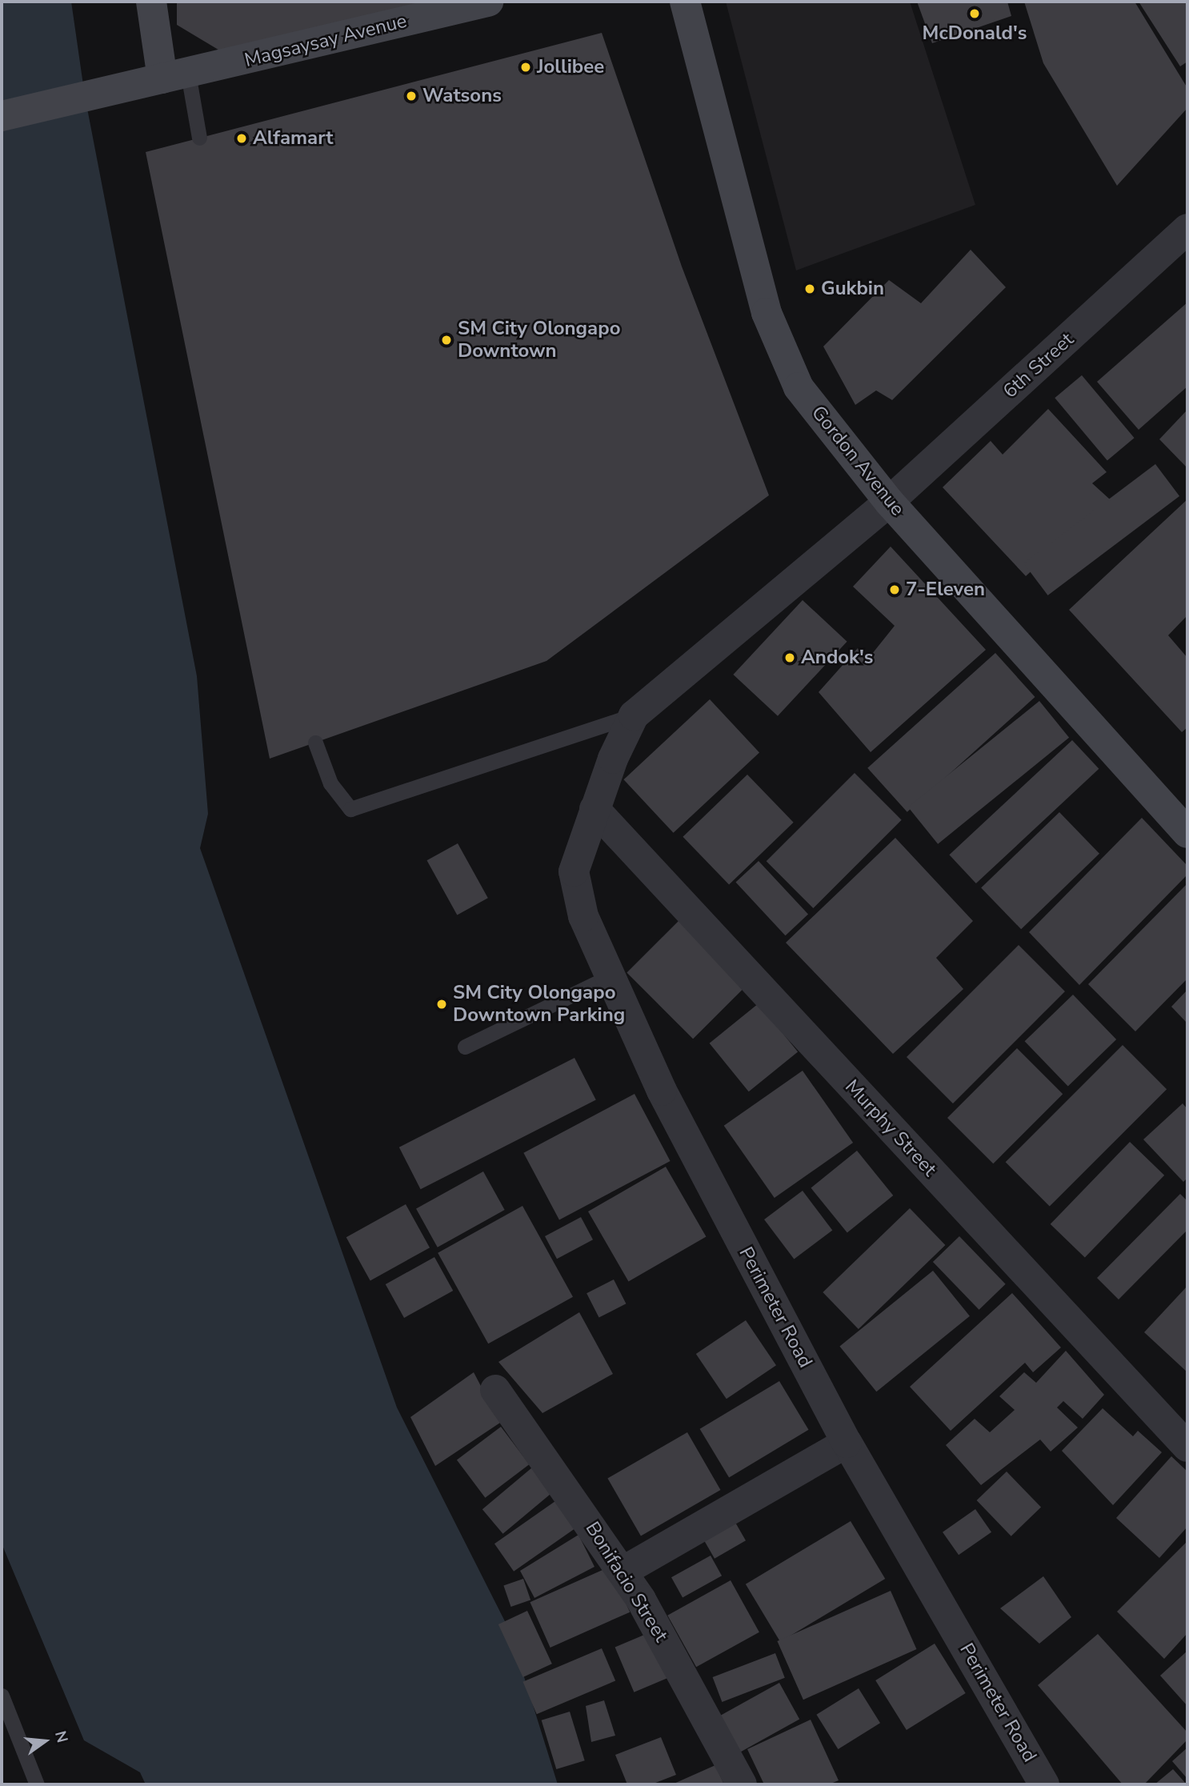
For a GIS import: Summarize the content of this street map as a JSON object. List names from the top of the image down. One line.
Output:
{"streets":{"main road":["Magsaysay Avenue","Gordon Avenue"],"street":["6th Street","Murphy Street","Perimeter Road","Bonifacio Street"]},"crossings":[["6th Street","Gordon Avenue"],["6th Street","Perimeter Road"],["Murphy Street","Perimeter Road"]],"places":["McDonald's","Jollibee","Watsons","Alfamart","Gukbin","SM City Olongapo Downtown","7-Eleven","Andok's","SM City Olongapo Downtown Parking"],"north":"right"}
